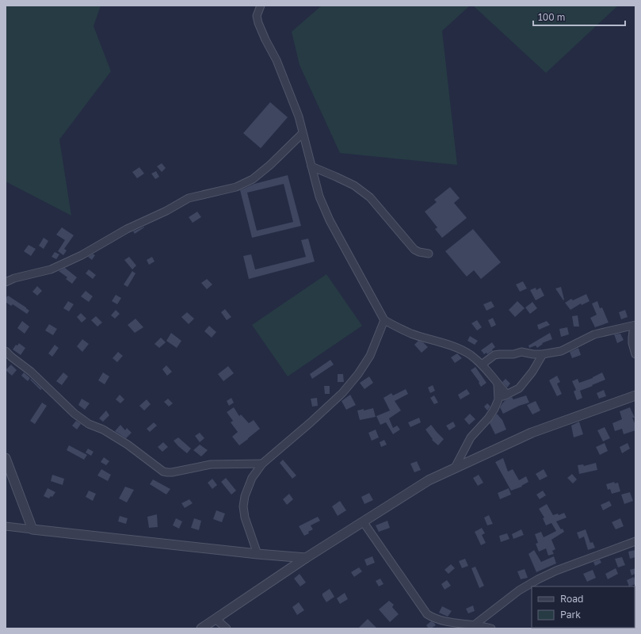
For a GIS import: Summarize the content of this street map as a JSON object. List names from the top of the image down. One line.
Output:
{"legend":["Road","Park"],"scale_bar":"100 m"}
